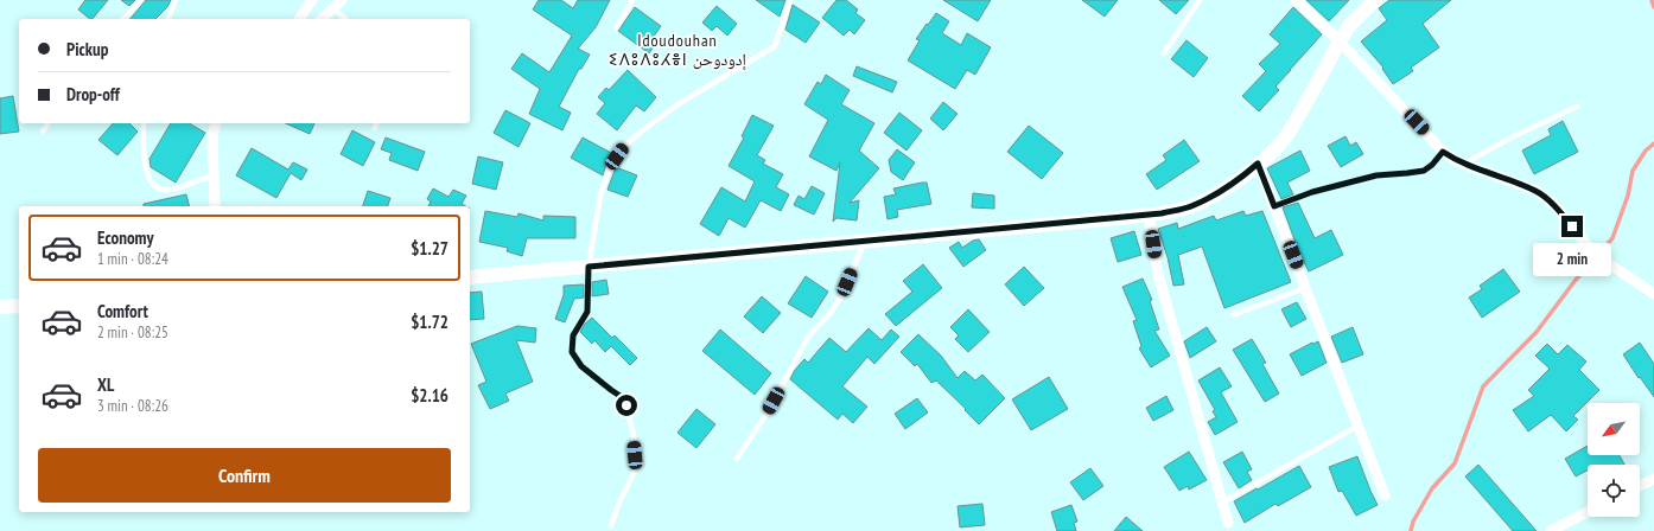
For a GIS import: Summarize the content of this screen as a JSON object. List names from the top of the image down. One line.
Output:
{"districts":["Idoudouhan ⵉⴷⵓⴷⵓⵃⴻⵏ إدودوحن"],"north":"bottom left","page":{"banner":["Pickup","Drop-off"],"list":[{"name":"Economy","note":"1 min · 08:24","value":"$1.27"},{"name":"Comfort","note":"2 min · 08:25","value":"$1.72"},{"name":"XL","note":"3 min · 08:26","value":"$2.16"}],"bubble":"2 min","buttons":"Confirm"}}
